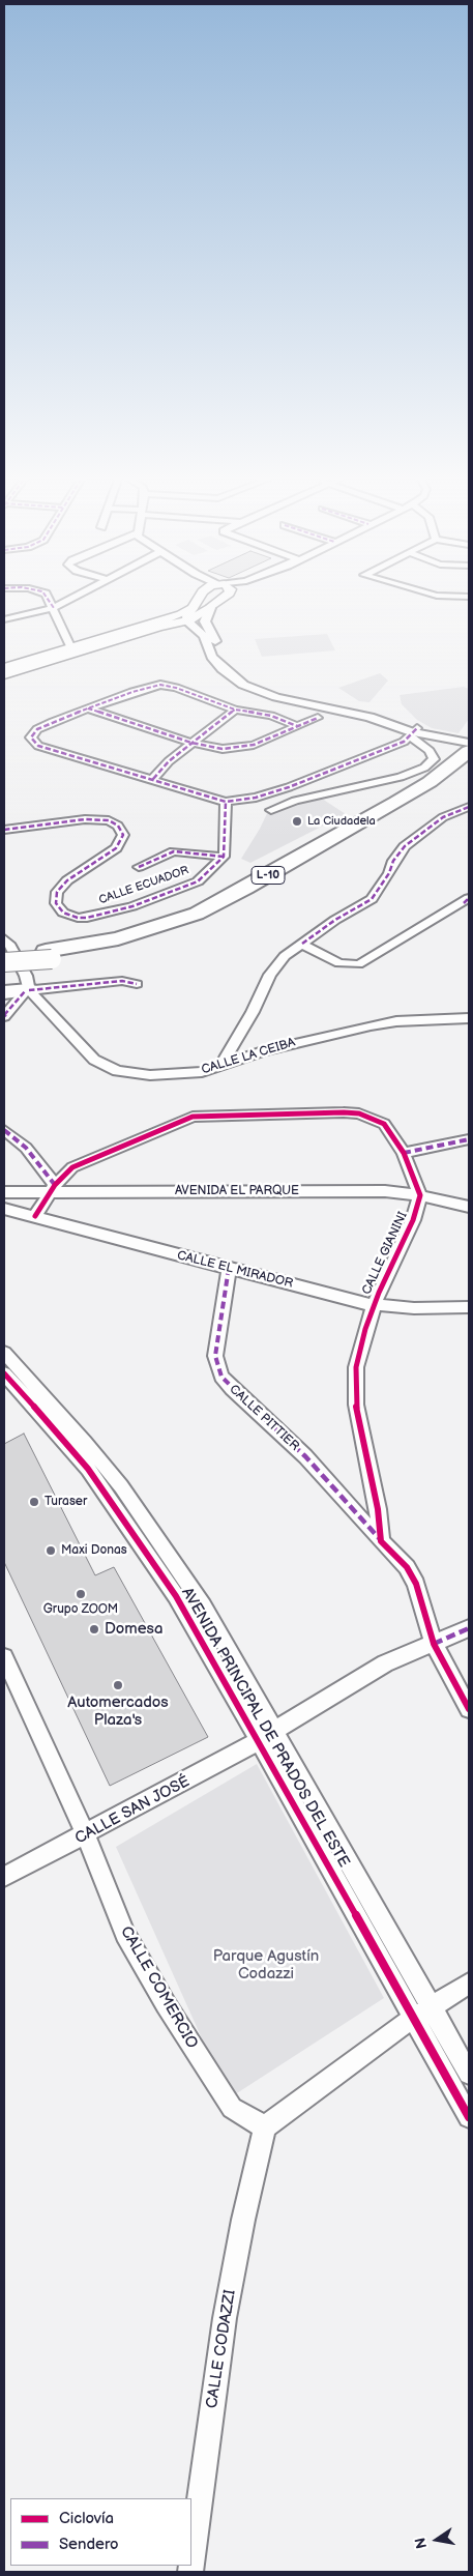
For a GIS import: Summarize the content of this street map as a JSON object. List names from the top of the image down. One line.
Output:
{"streets":{"highway":["L-10"],"street":["CALLE ECUADOR","CALLE LA CEIBA","AVENIDA EL PARQUE","CALLE GIANINI","CALLE EL MIRADOR","CALLE PITTIER","AVENIDA PRINCIPAL DE PRADOS DEL ESTE","CALLE SAN JOSÉ","CALLE COMERCIO","CALLE CODAZZI"]},"crossings":[["AVENIDA EL PARQUE","CALLE GIANINI"],["CALLE GIANINI","CALLE EL MIRADOR"],["CALLE GIANINI","CALLE PITTIER"],["CALLE EL MIRADOR","CALLE PITTIER"],["AVENIDA PRINCIPAL DE PRADOS DEL ESTE","CALLE SAN JOSÉ"],["CALLE SAN JOSÉ","CALLE COMERCIO"],["CALLE COMERCIO","CALLE CODAZZI"]],"parks":["Parque Agustín Codazzi"],"places":["La Ciudadela","Turaser","Maxi Donas","Grupo ZOOM","Domesa","Automercados Plaza's"],"legend":["Ciclovía","Sendero"],"north":"left"}
